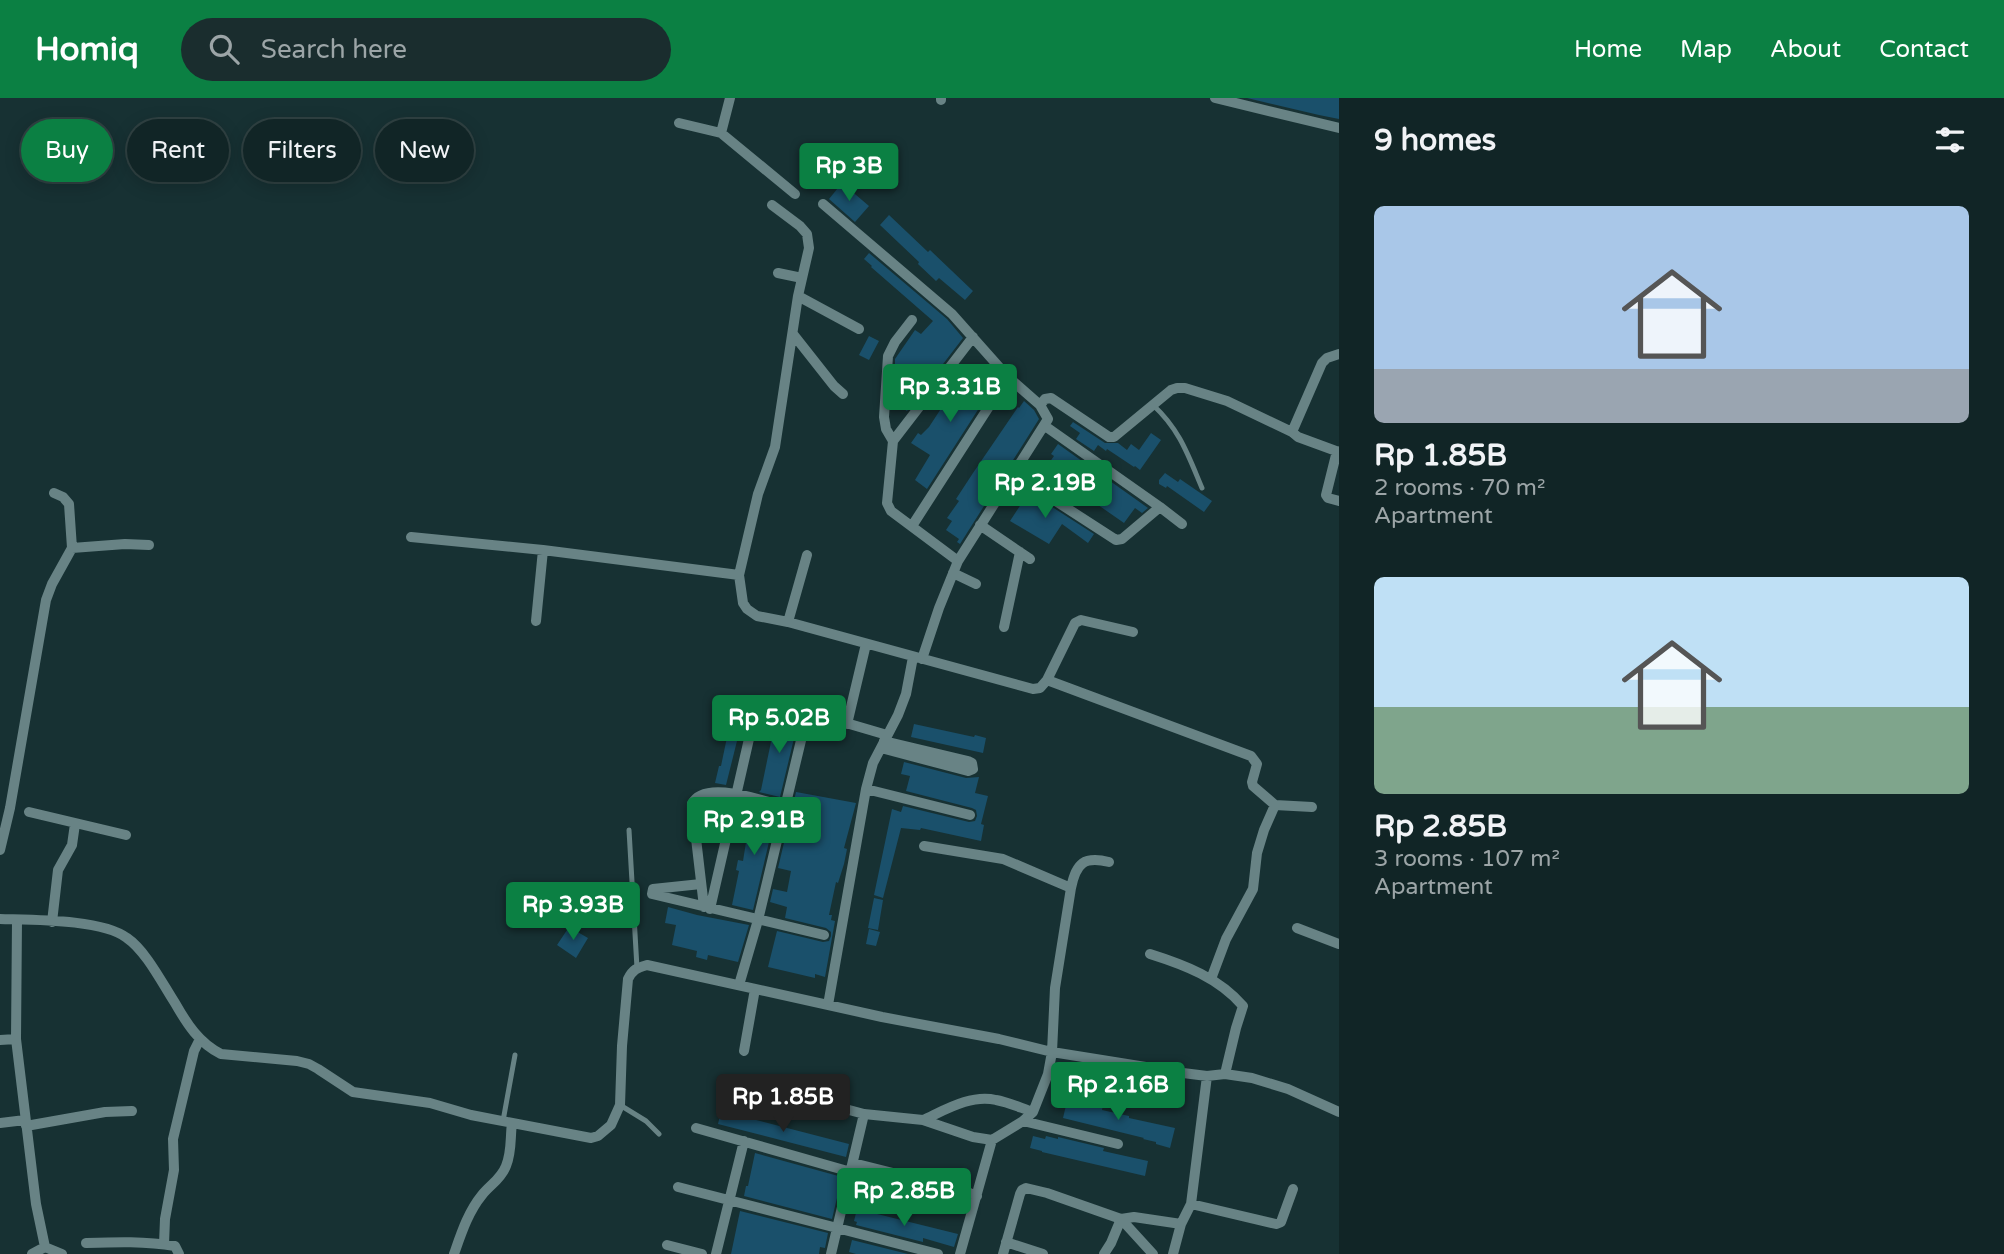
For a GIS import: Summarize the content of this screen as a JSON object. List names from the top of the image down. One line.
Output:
{"page":{"header":"Homiq","search":"Search here","nav":["Home","Map","About","Contact"],"heading":"9 homes","chip":["Buy","Rent","Filters","New"],"price":["Rp 3B","Rp 3.31B","Rp 2.19B","Rp 5.02B","Rp 2.91B","Rp 3.93B","Rp 2.16B","Rp 1.85B","Rp 2.85B"],"list":[{"name":"Rp 1.85B","note":"2 rooms · 70 m² · Apartment"},{"name":"Rp 2.85B","note":"3 rooms · 107 m² · Apartment"}]}}
